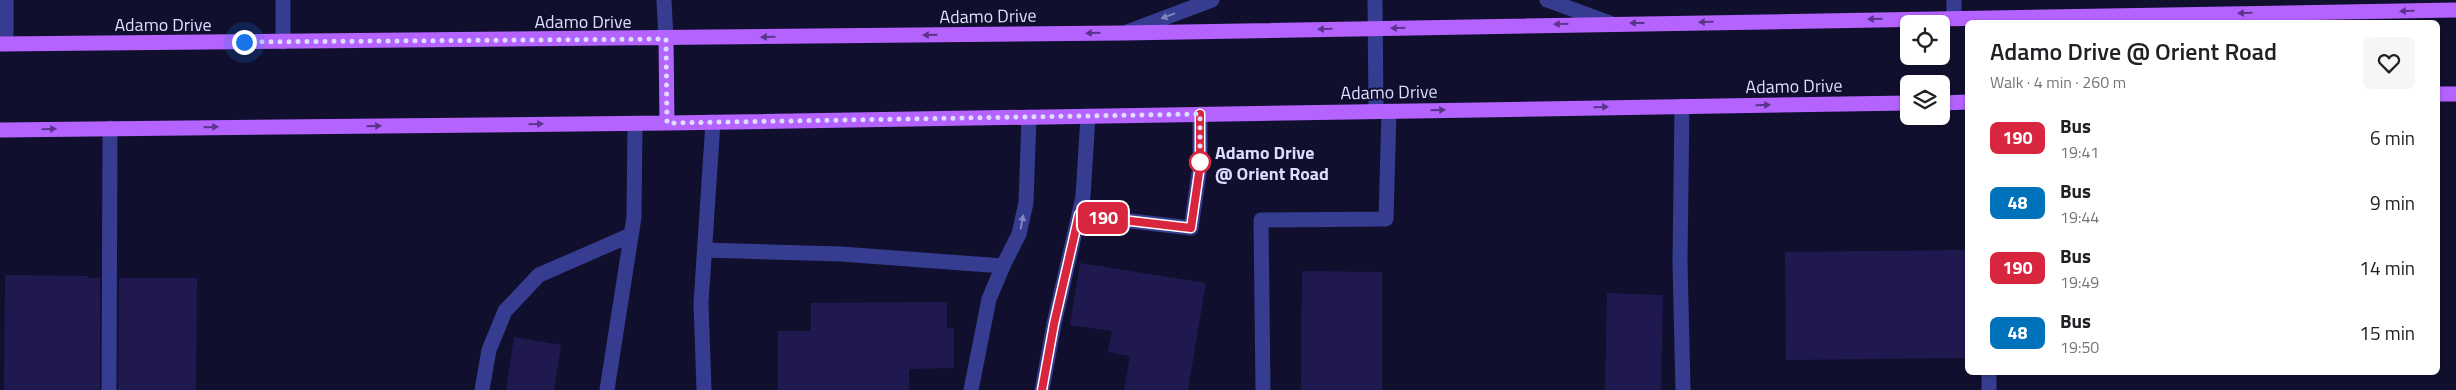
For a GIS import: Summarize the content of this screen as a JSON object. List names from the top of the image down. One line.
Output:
{"streets":{"main road":["Adamo Drive"]},"places":["Adamo Drive @ Orient Road"],"lines":["bus line 190"],"page":{"on_map":"190","heading":["Adamo Drive @ Orient Road","Walk · 4 min · 260 m"],"list":[{"mark":"190","name":"Bus","note":"19:41","value":"6 min"},{"mark":"48","name":"Bus","note":"19:44","value":"9 min"},{"mark":"190","name":"Bus","note":"19:49","value":"14 min"},{"mark":"48","name":"Bus","note":"19:50","value":"15 min"}]}}
